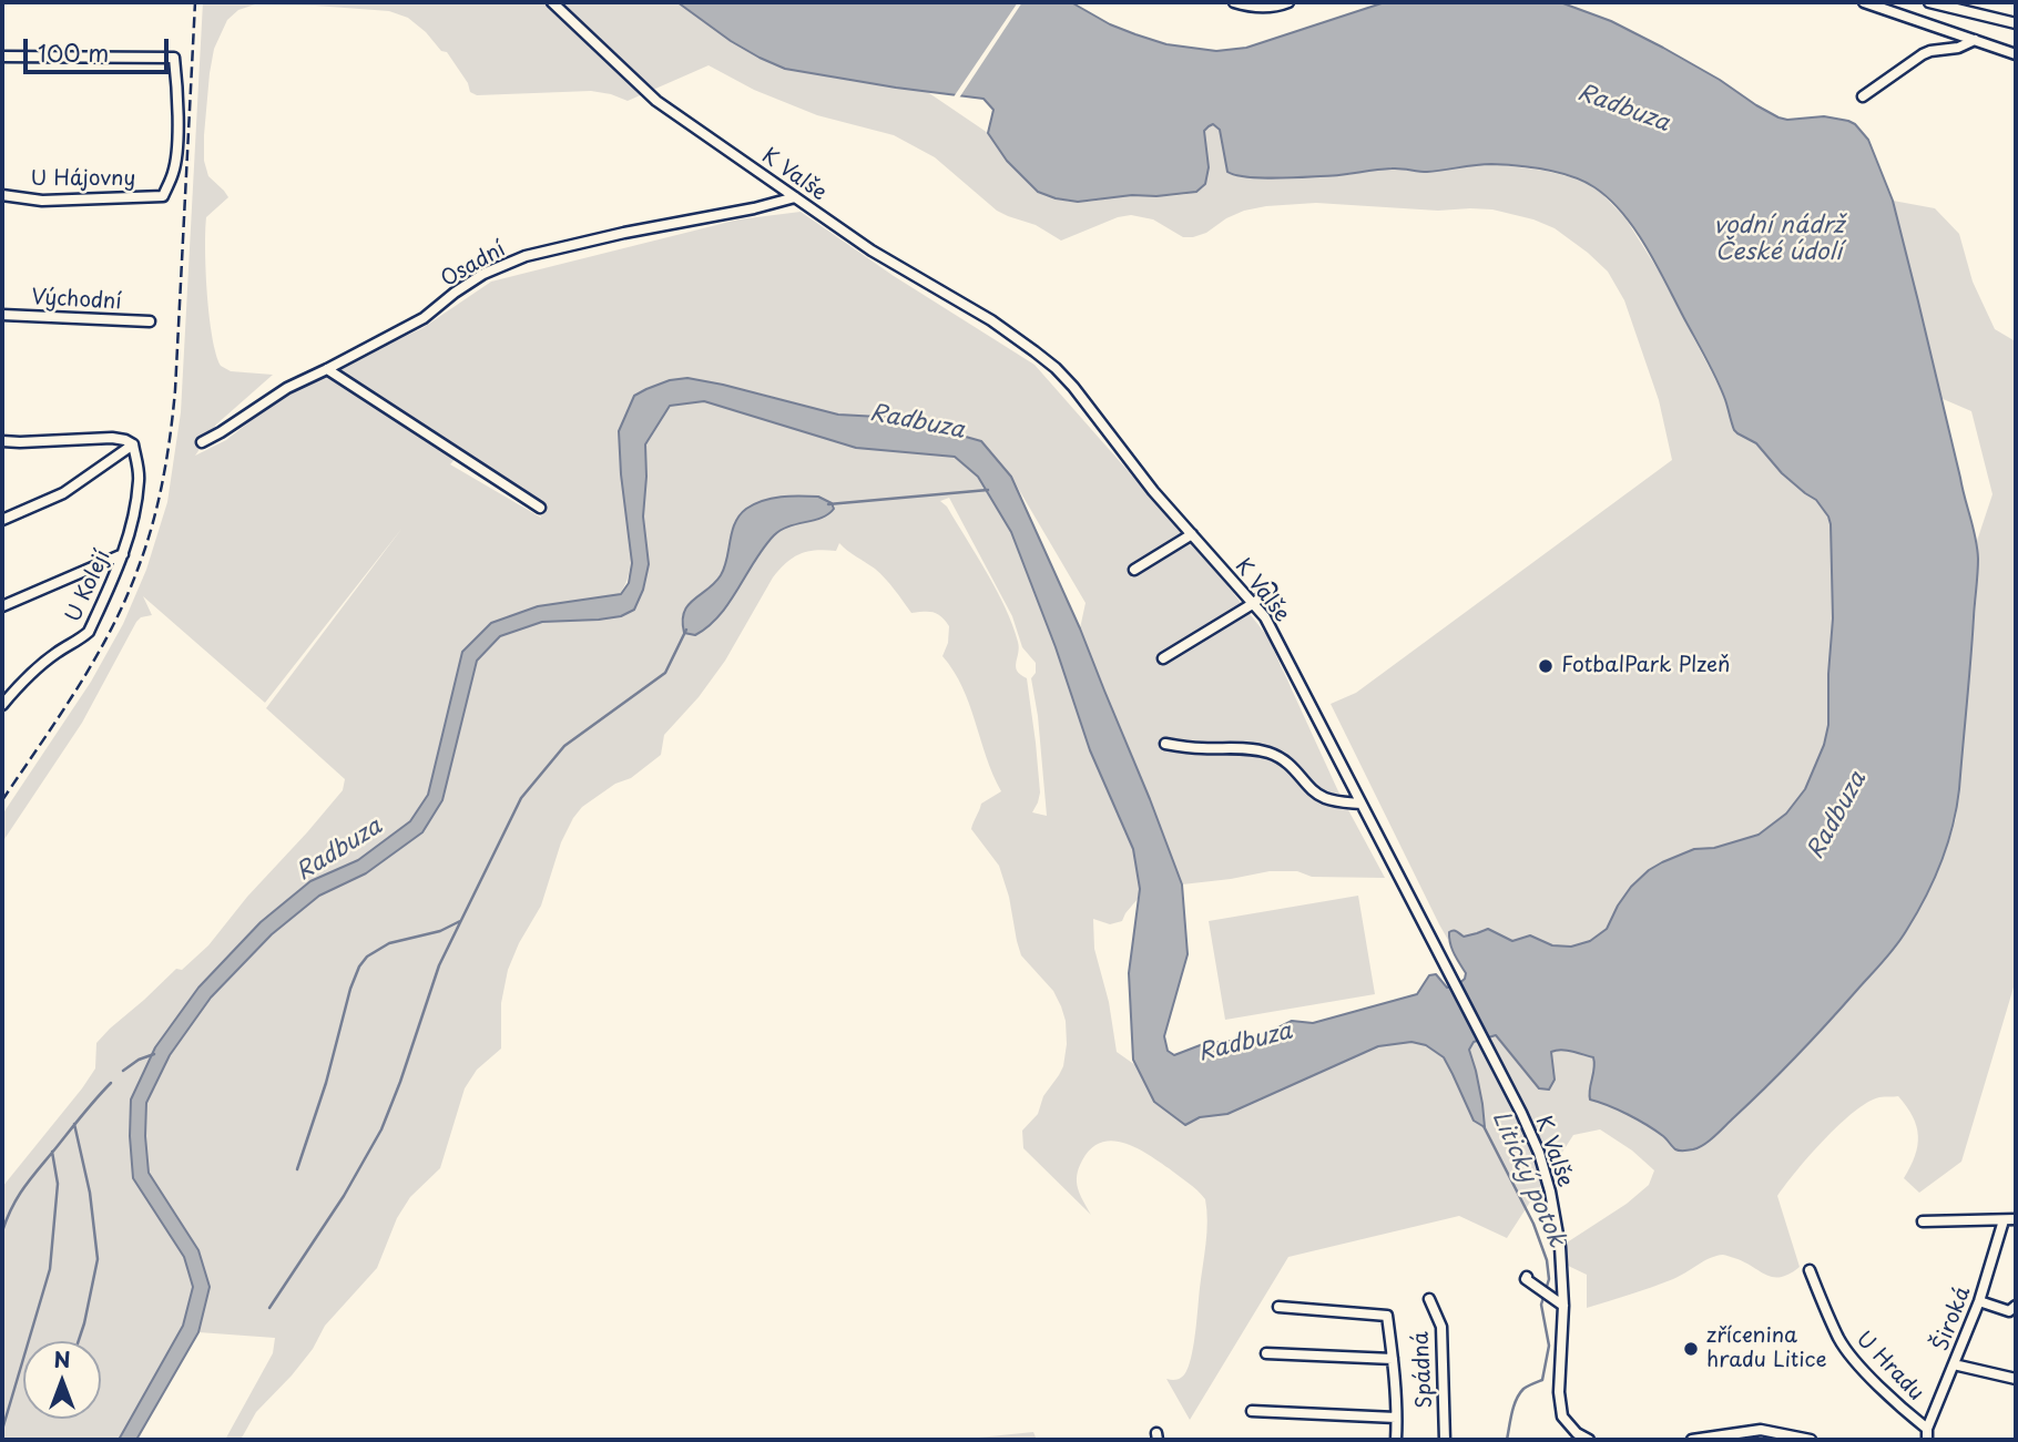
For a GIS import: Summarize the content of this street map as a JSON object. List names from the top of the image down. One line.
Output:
{"streets":{"street":["K Valše","U Hájovny","Osadní","Východní","U Kolejí","Široká","U Hradu","Spádná"]},"crossings":[["K Valše","Osadní"],["Široká","U Hradu"]],"water":["Radbuza","vodní nádrž České údolí","Litický potok"],"places":["FotbalPark Plzeň","zřícenina hradu Litice"],"scale_bar":"100 m","north":"top"}
